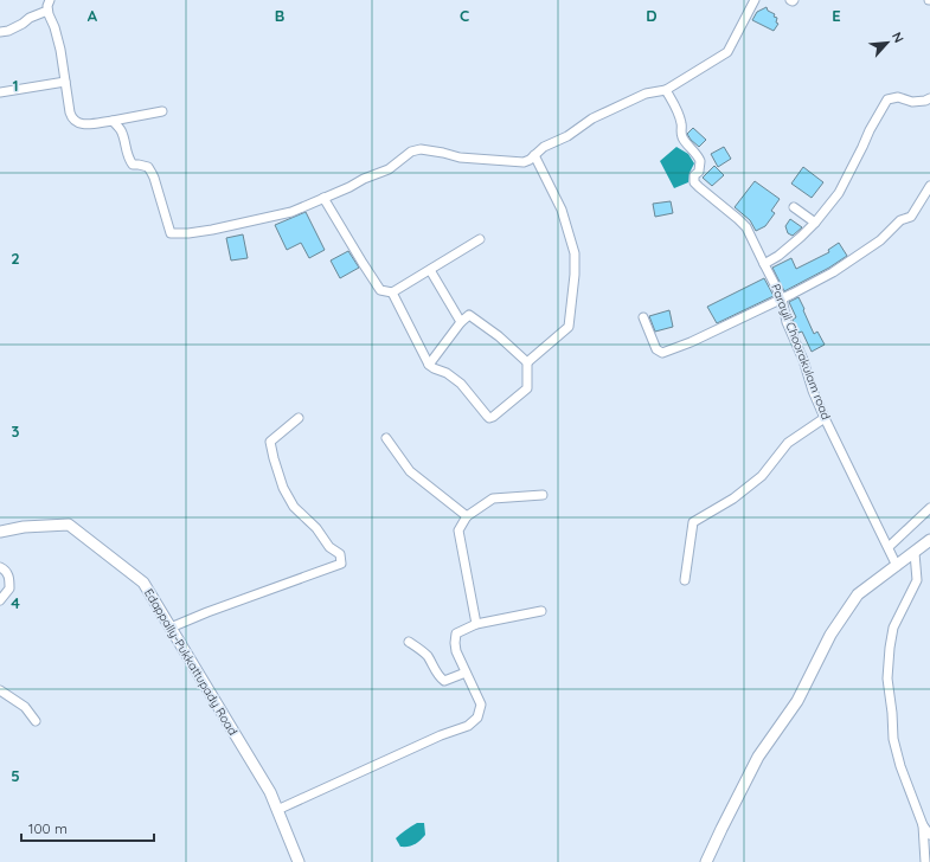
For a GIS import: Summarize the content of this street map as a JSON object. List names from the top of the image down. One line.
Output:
{"streets":{"main road":["Edappally-Pukkattupady Road"],"street":["Parayil Choorakulam road"]},"scale_bar":"100 m","north":"top right","grid":{"columns":["A","B","C","D","E"],"rows":["1","2","3","4","5"]}}
